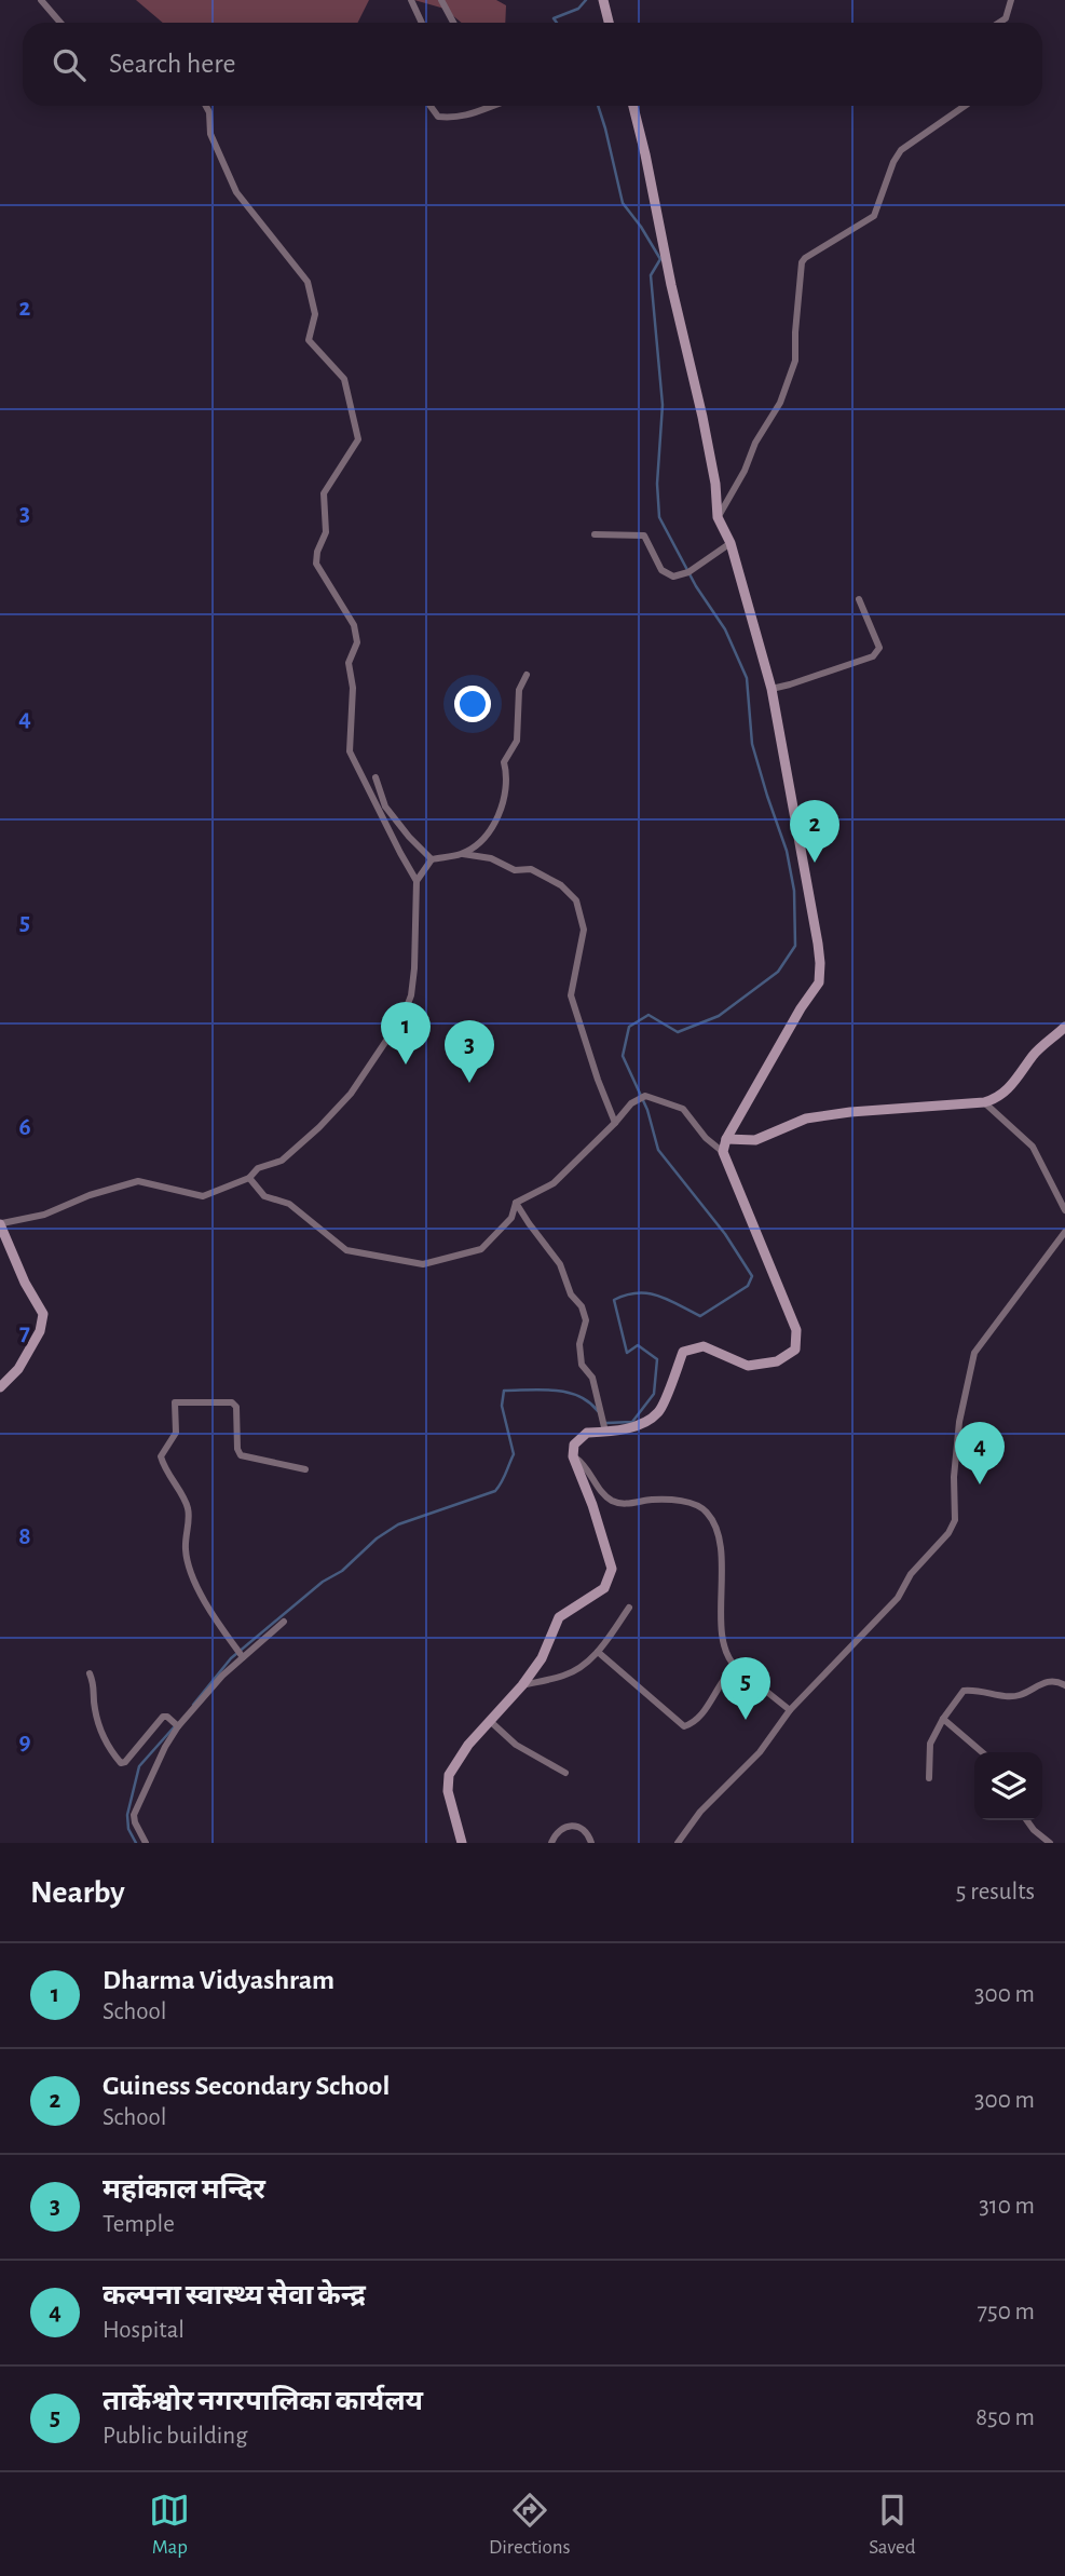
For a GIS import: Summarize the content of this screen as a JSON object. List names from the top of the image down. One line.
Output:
{"page":{"search":"Search here","pins":["2","1","3","4","5"],"heading":["Nearby","5 results"],"list":[{"mark":"1","name":"Dharma Vidyashram","note":"School","value":"300 m"},{"mark":"2","name":"Guiness Secondary School","note":"School","value":"300 m"},{"mark":"3","name":"महांकाल मन्दिर","note":"Temple","value":"310 m"},{"mark":"4","name":"कल्पना स्वास्थ्य सेवा केन्द्र","note":"Hospital","value":"750 m"},{"mark":"5","name":"तार्केश्वोर नगरपालिका कार्यलय","note":"Public building","value":"850 m"}],"nav":["Map","Directions","Saved"]},"grid":{"rows":["2","3","4","5","6","7","8","9"]}}
